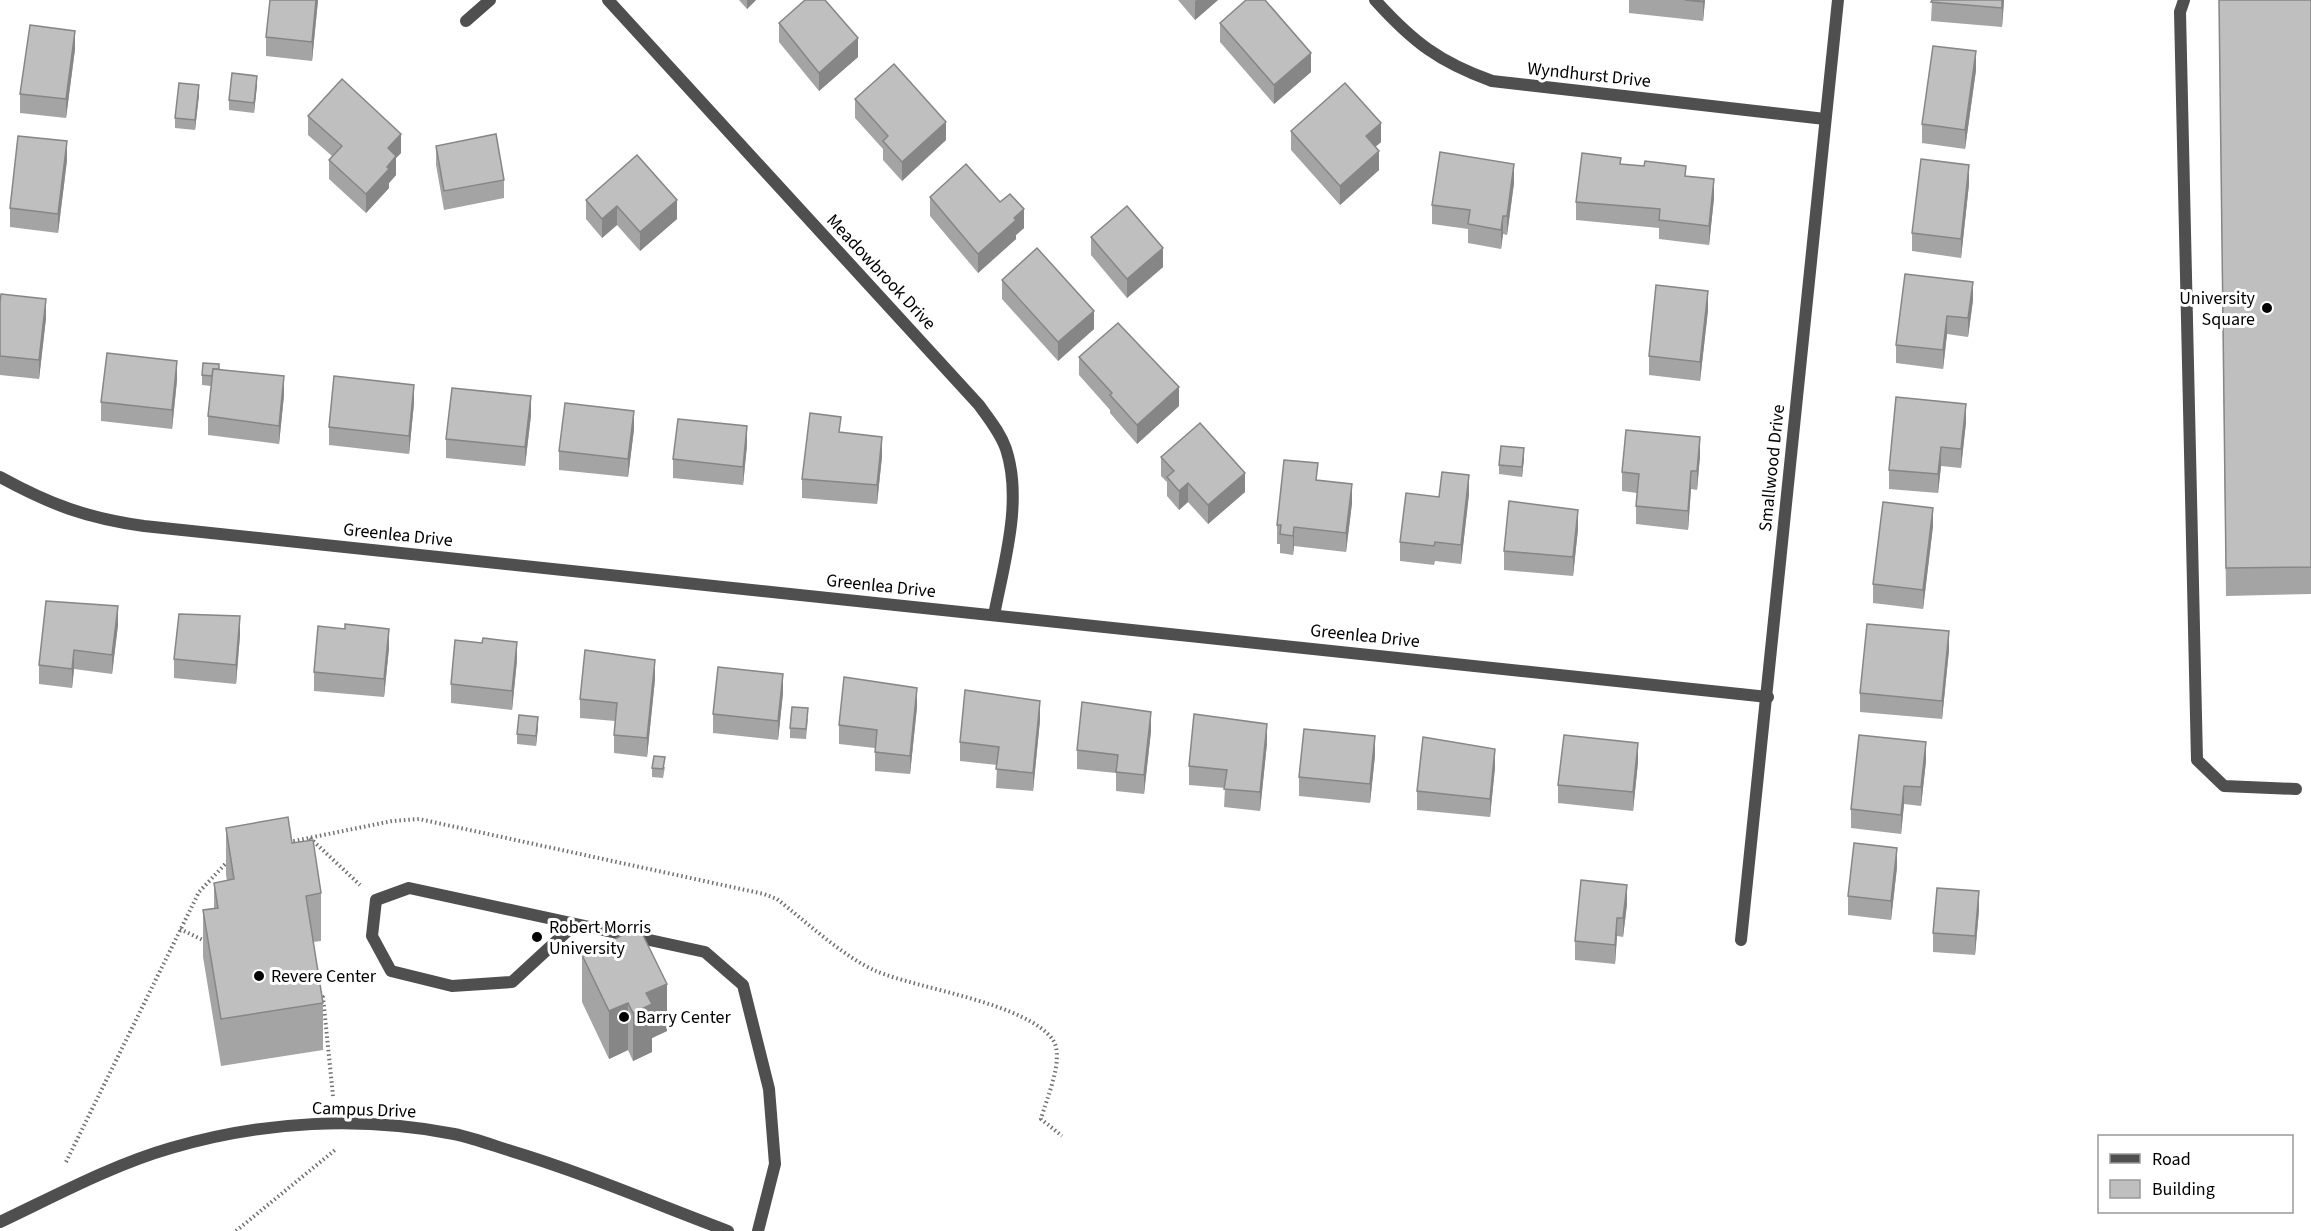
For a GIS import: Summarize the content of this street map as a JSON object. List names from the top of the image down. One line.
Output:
{"streets":{"street":["Wyndhurst Drive","Meadowbrook Drive","Smallwood Drive","Greenlea Drive","Campus Drive"]},"crossings":[["Wyndhurst Drive","Smallwood Drive"],["Meadowbrook Drive","Greenlea Drive"],["Smallwood Drive","Greenlea Drive"]],"places":["University Square","Robert Morris University","Revere Center","Barry Center"],"legend":["Road","Building"]}
